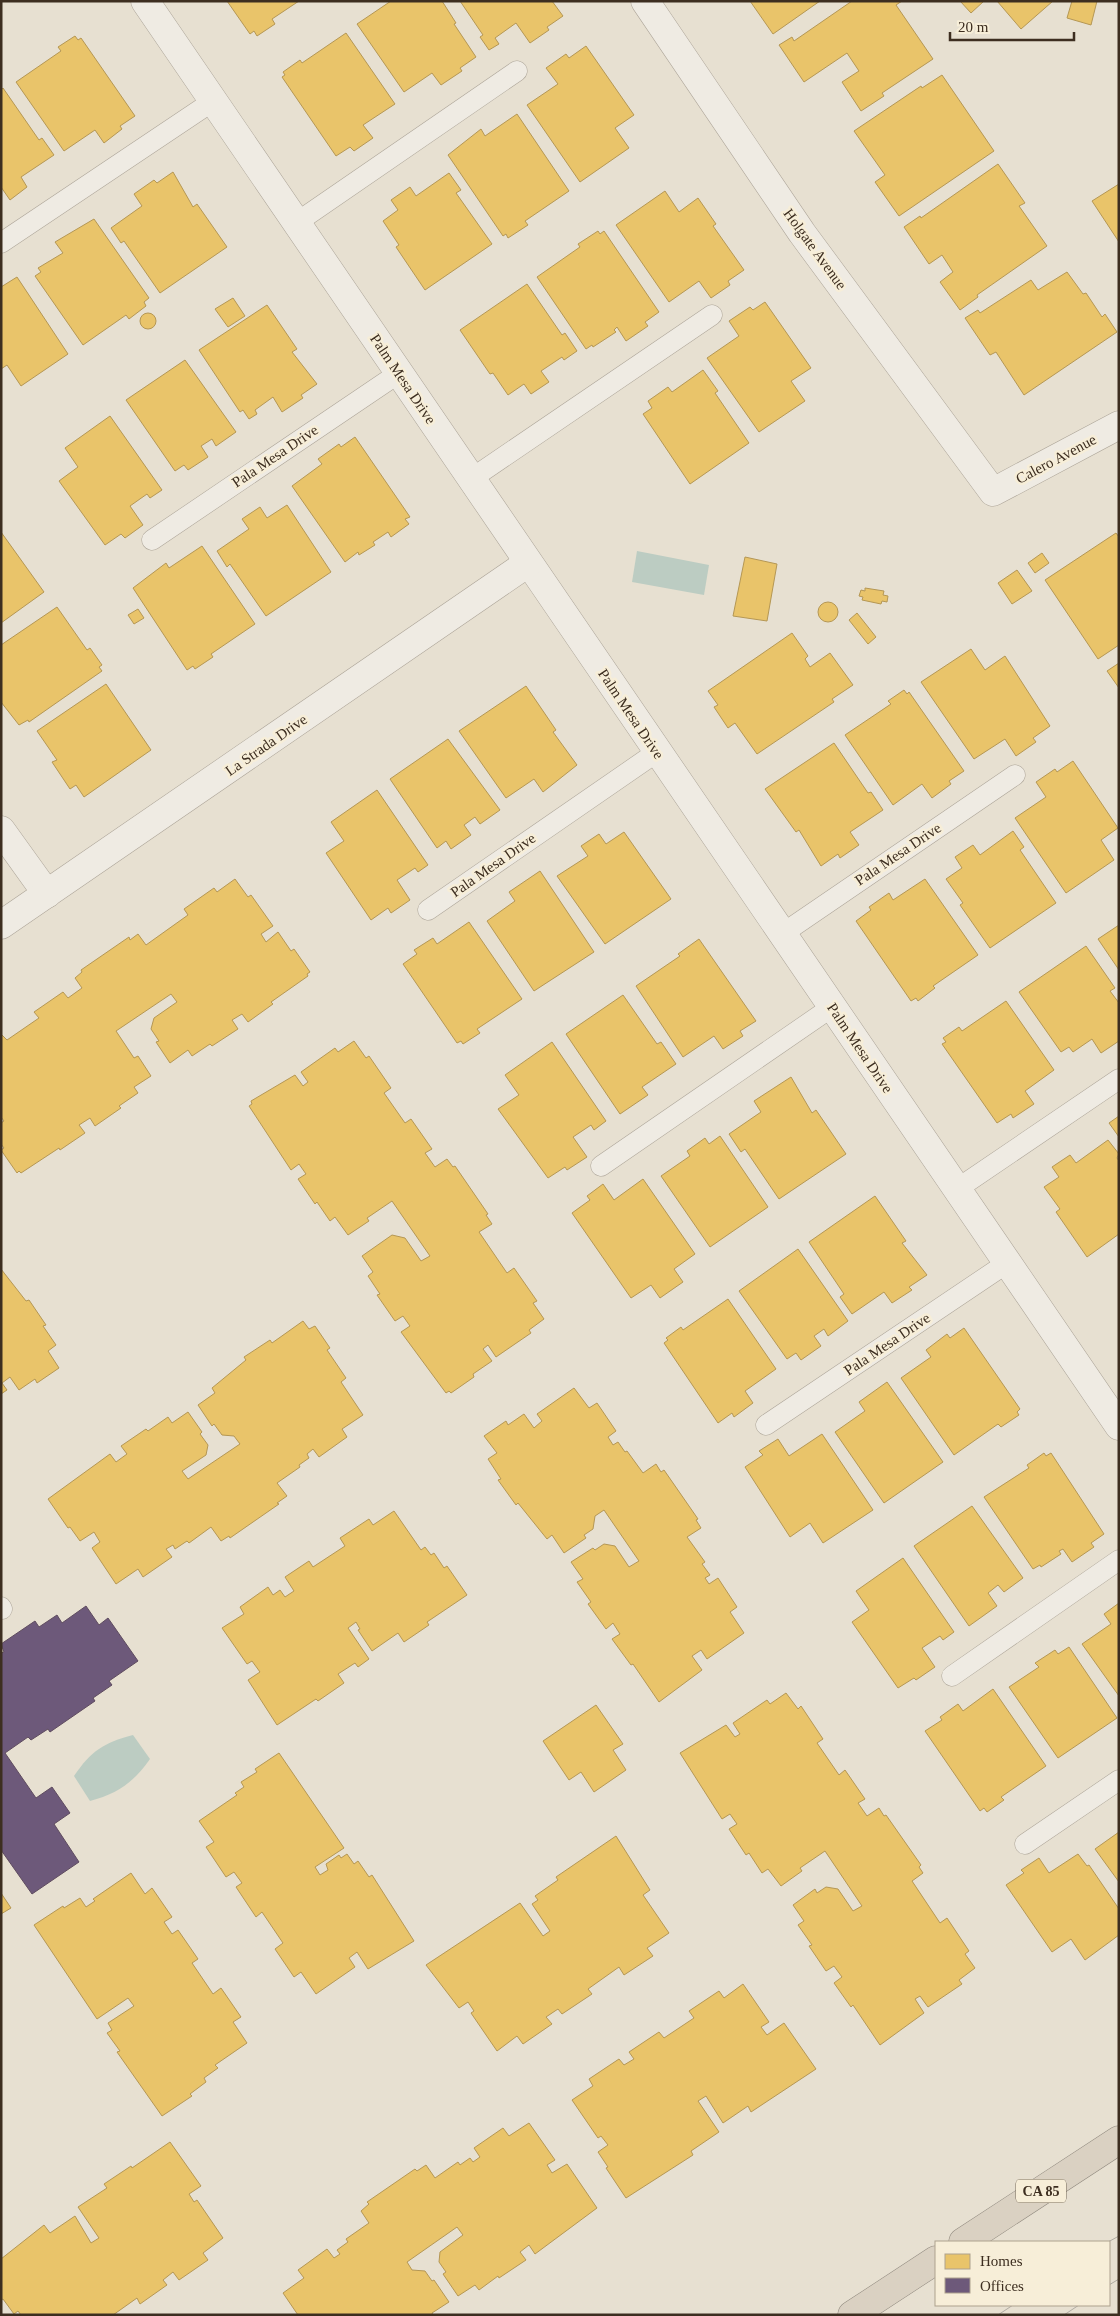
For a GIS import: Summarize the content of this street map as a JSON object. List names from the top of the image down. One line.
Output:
{"streets":{"highway":["CA 85"],"street":["Holgate Avenue","Palm Mesa Drive","Calero Avenue","La Strada Drive"],"lane":["Pala Mesa Drive"]},"crossings":[["Holgate Avenue","Calero Avenue"],["Palm Mesa Drive","Pala Mesa Drive"],["Palm Mesa Drive","La Strada Drive"]],"legend":["Homes","Offices"],"scale_bar":"20 m"}
